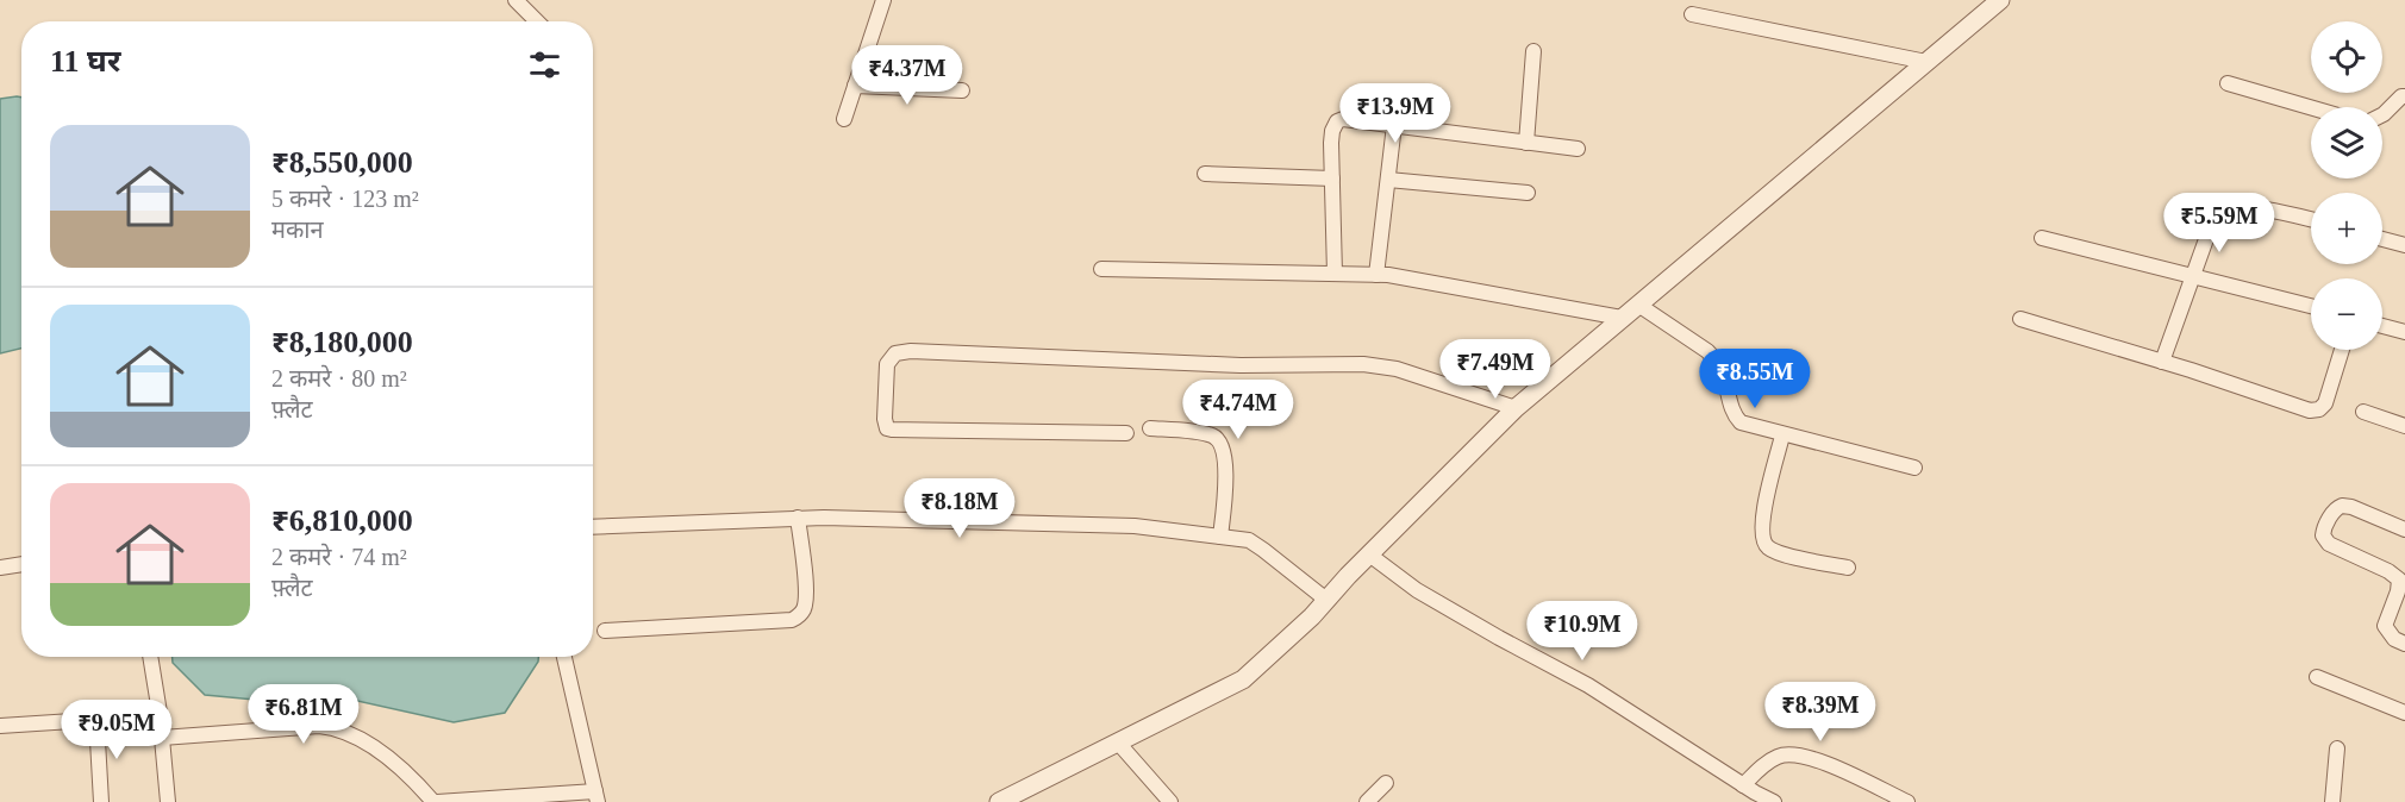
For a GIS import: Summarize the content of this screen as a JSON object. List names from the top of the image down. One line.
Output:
{"page":{"map_buttons":["+","−"],"heading":"11 घर","price":["₹4.37M","₹13.9M","₹5.59M","₹7.49M","₹8.55M","₹4.74M","₹8.18M","₹10.9M","₹8.39M","₹6.81M","₹9.05M"],"list":[{"name":"₹8,550,000","note":"5 कमरे · 123 m² · मकान"},{"name":"₹8,180,000","note":"2 कमरे · 80 m² · फ़्लैट"},{"name":"₹6,810,000","note":"2 कमरे · 74 m² · फ़्लैट"}]}}
